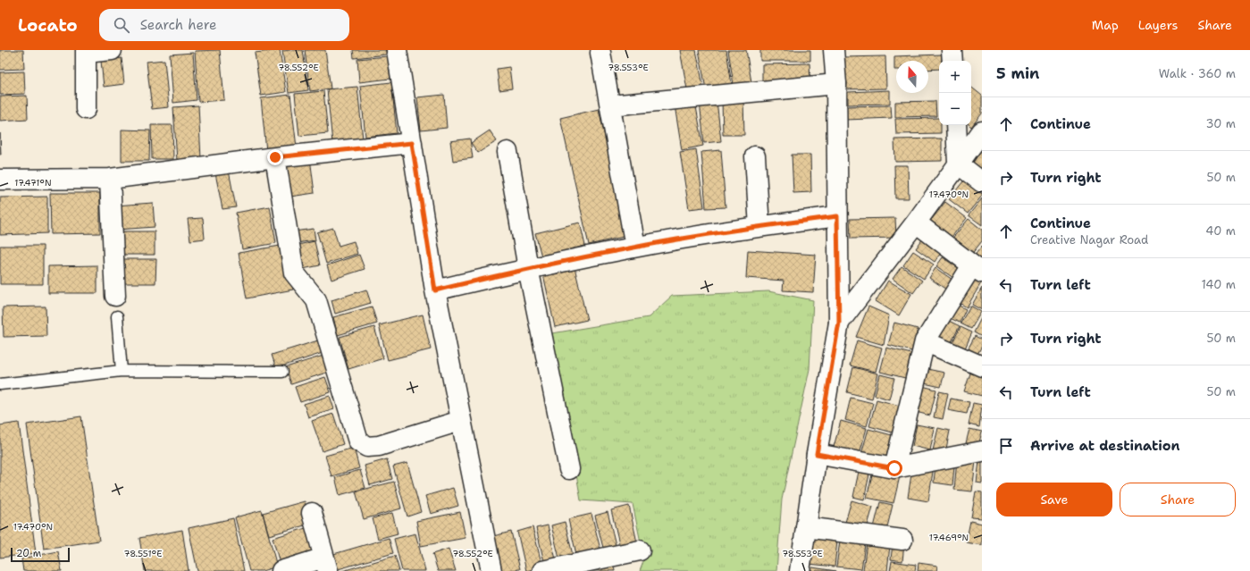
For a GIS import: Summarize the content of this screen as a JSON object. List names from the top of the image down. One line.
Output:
{"scale_bar":"20 m","north":"top","page":{"header":"Locato","search":"Search here","nav":["Map","Layers","Share"],"heading":["5 min","Walk · 360 m"],"map_buttons":["+","−"],"list":[["Continue","30 m"],["Turn right","50 m"],["Continue","Creative Nagar Road","40 m"],["Turn left","140 m"],["Turn right","50 m"],["Turn left","50 m"],"Arrive at destination"],"buttons":["Save","Share"],"scale":"20 m"},"coordinates":["78.552°E","78.553°E","17.471°N","17.470°N","17.469°N","78.551°E"]}
